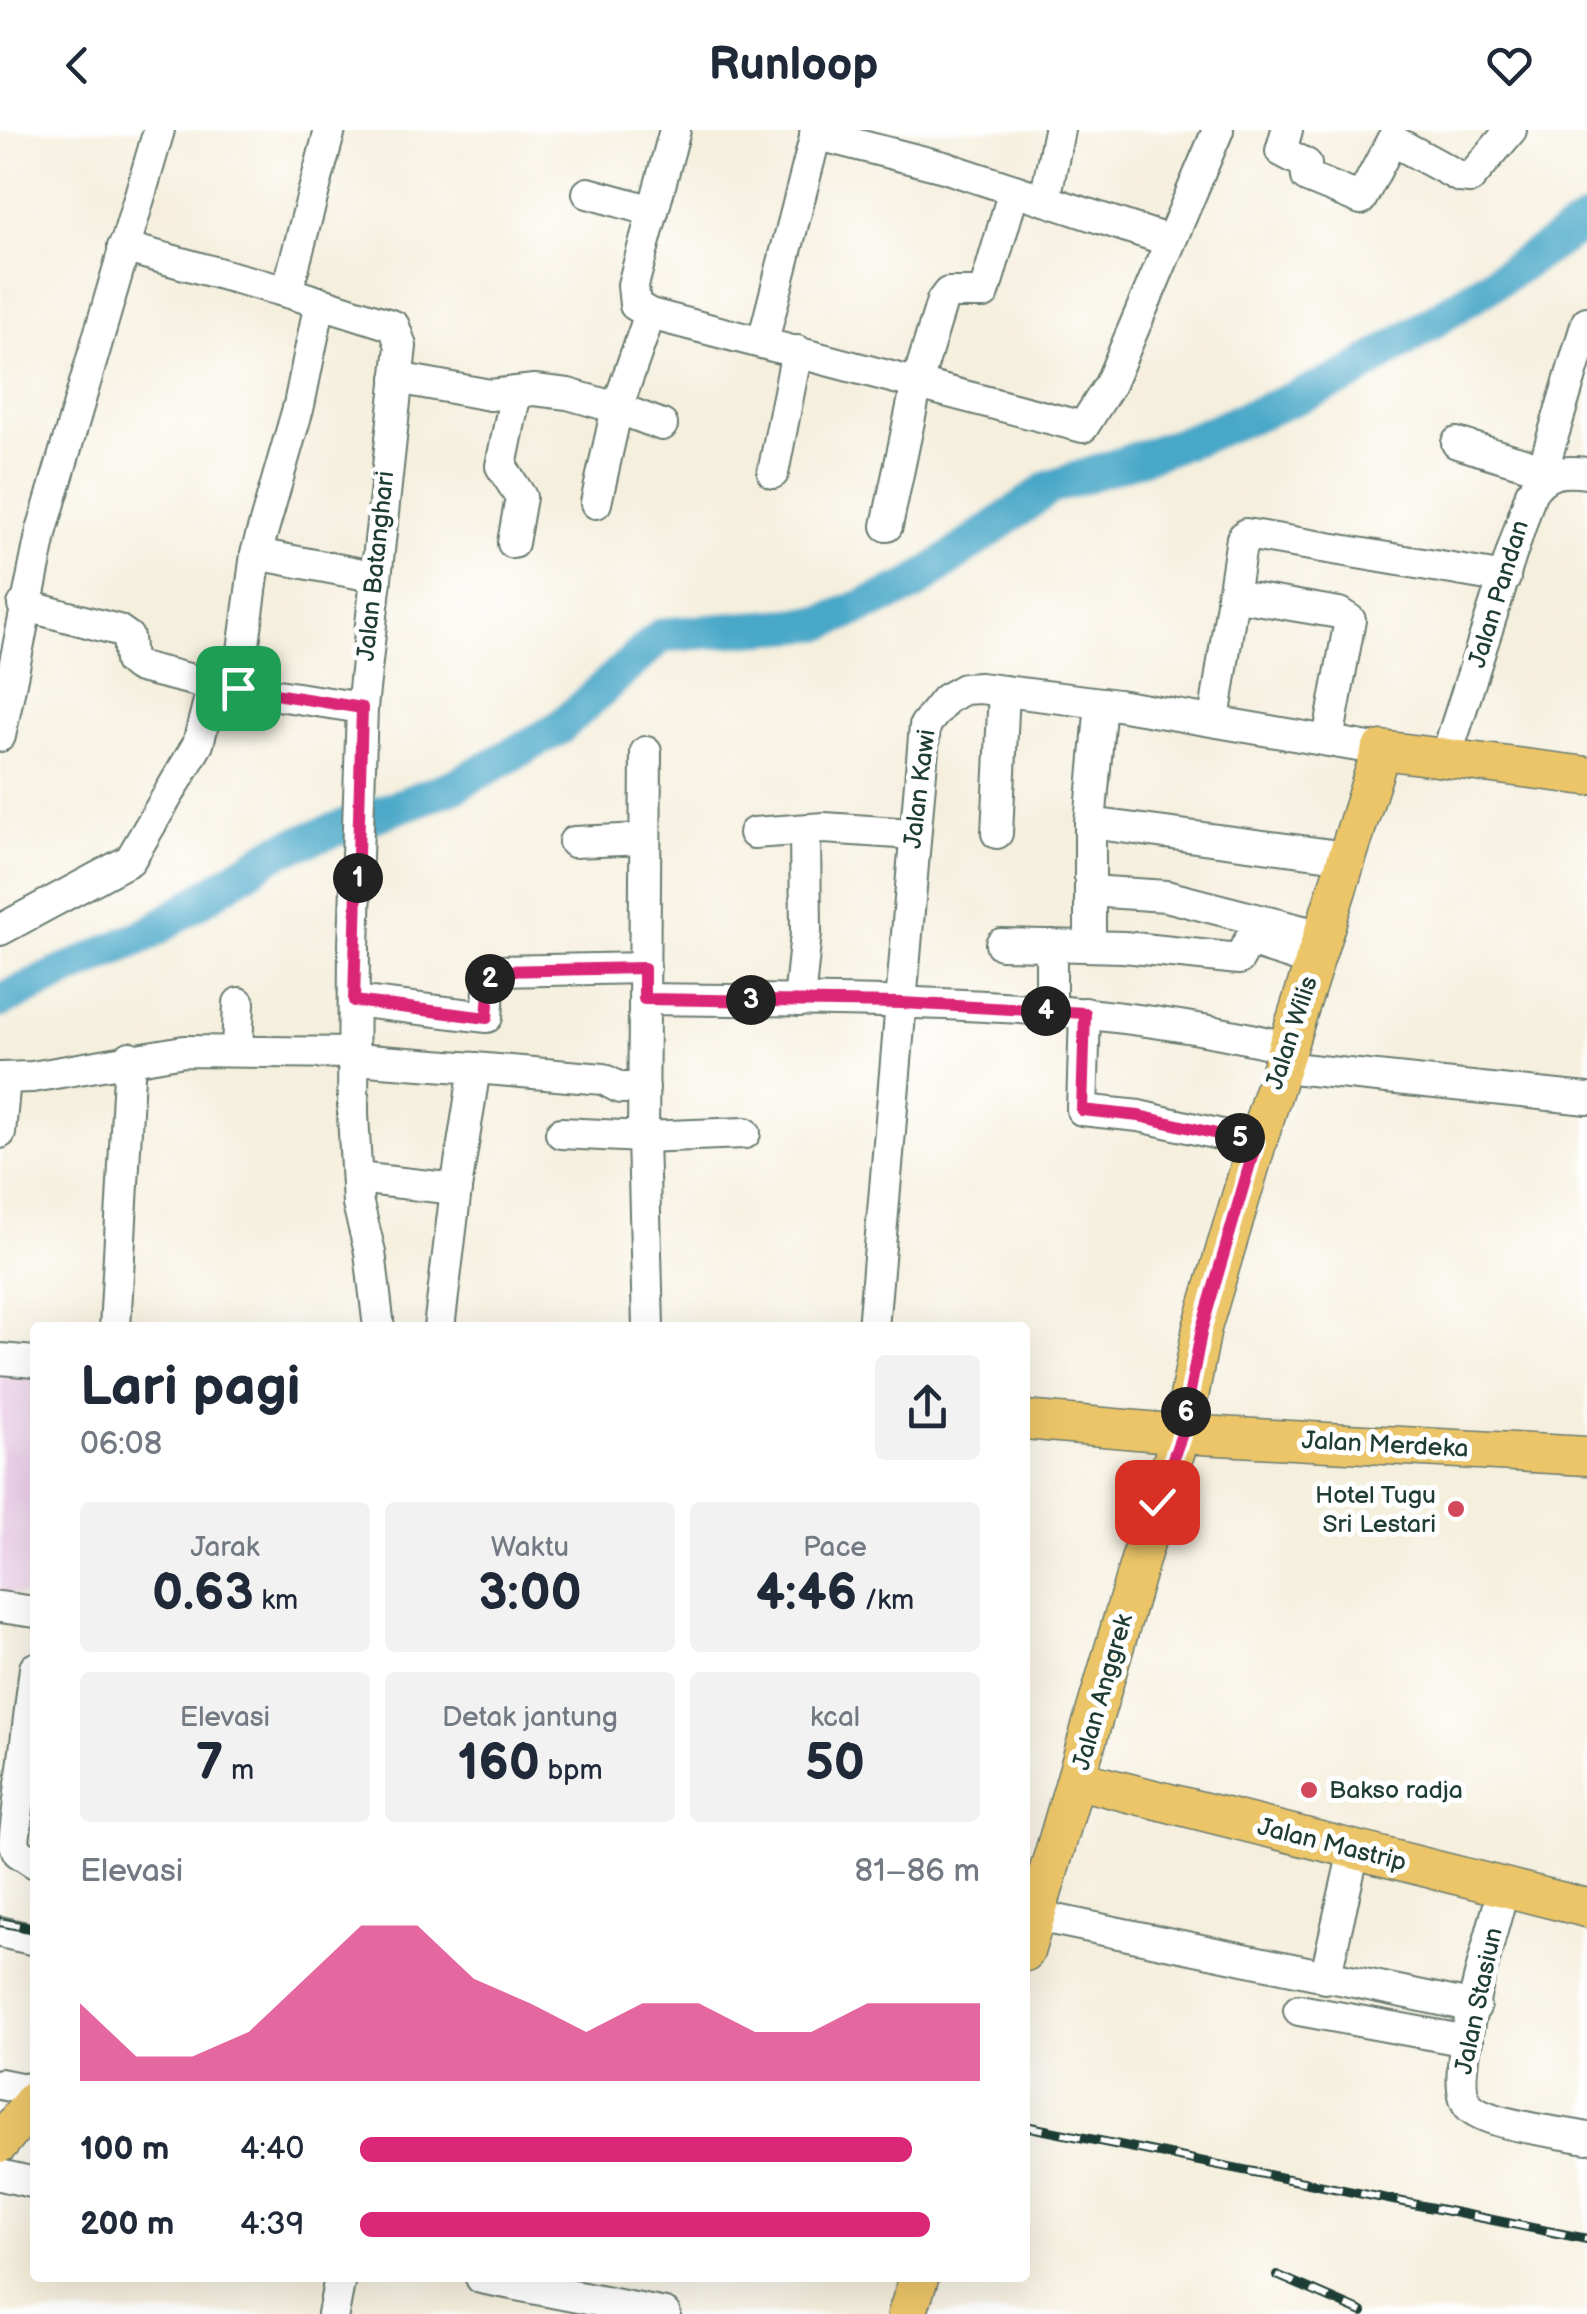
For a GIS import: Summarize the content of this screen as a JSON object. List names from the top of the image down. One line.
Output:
{"streets":{"main road":["Jalan Wilis","Jalan Merdeka","Jalan Anggrek","Jalan Mastrip"],"street":["Jalan Batanghari","Jalan Pandan","Jalan Kawi","Jalan Stasiun"]},"crossings":[["Jalan Kawi","Jalan Wilis"],["Jalan Wilis","Jalan Merdeka"],["Jalan Wilis","Jalan Anggrek"],["Jalan Merdeka","Jalan Anggrek"],["Jalan Anggrek","Jalan Mastrip"],["Jalan Mastrip","Jalan Stasiun"]],"places":["Hotel Tugu Sri Lestari","Bakso radja"],"page":{"header":"Runloop","pins":["1","2","3","4","5","6"],"heading":["Lari pagi","06:08"],"stats":[["Jarak","0.63 km"],["Waktu","3:00"],["Pace","4:46 /km"],["Elevasi","7 m"],["Detak jantung","160 bpm"],["kcal","50"]],"chart":["Elevasi","81–86 m"],"list":[{"name":"100 m","note":"4:40"},{"name":"200 m","note":"4:39"}]}}
